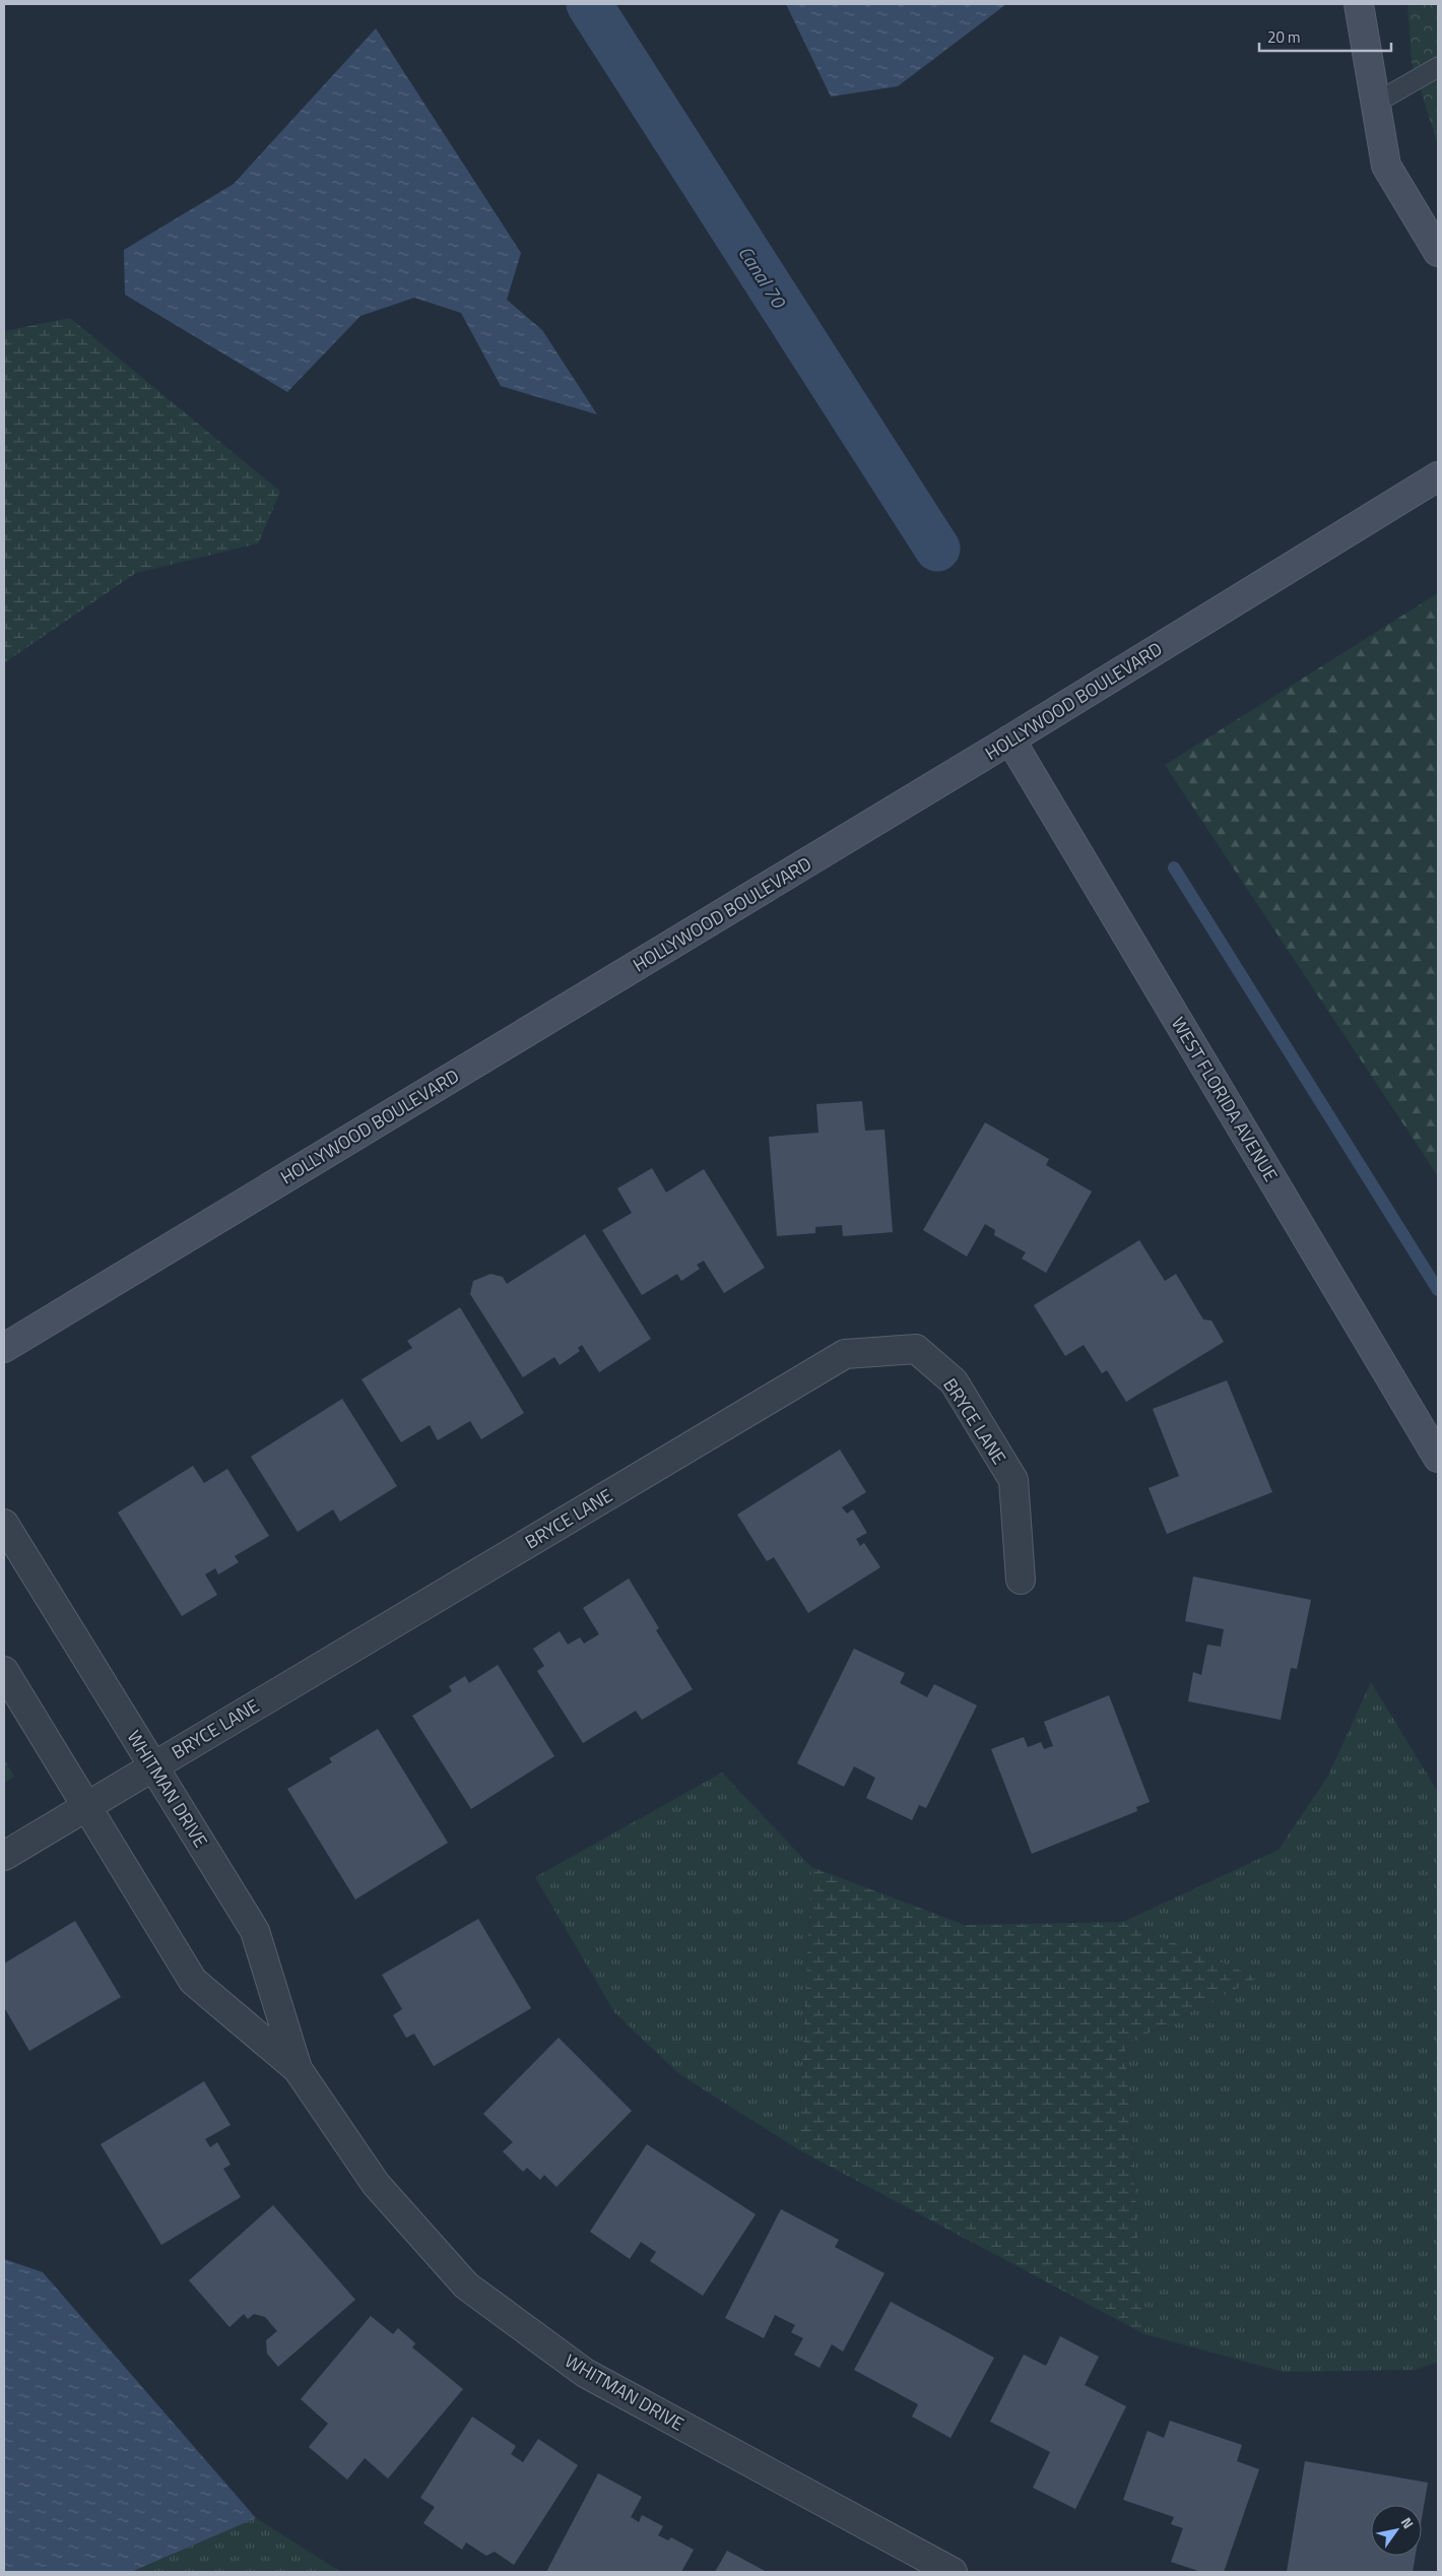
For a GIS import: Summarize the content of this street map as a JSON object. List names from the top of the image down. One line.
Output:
{"streets":{"street":["HOLLYWOOD BOULEVARD","WEST FLORIDA AVENUE","BRYCE LANE","WHITMAN DRIVE"]},"crossings":[["HOLLYWOOD BOULEVARD","WEST FLORIDA AVENUE"],["BRYCE LANE","WHITMAN DRIVE"]],"water":["Canal 70"],"scale_bar":"20 m","north":"top right"}
